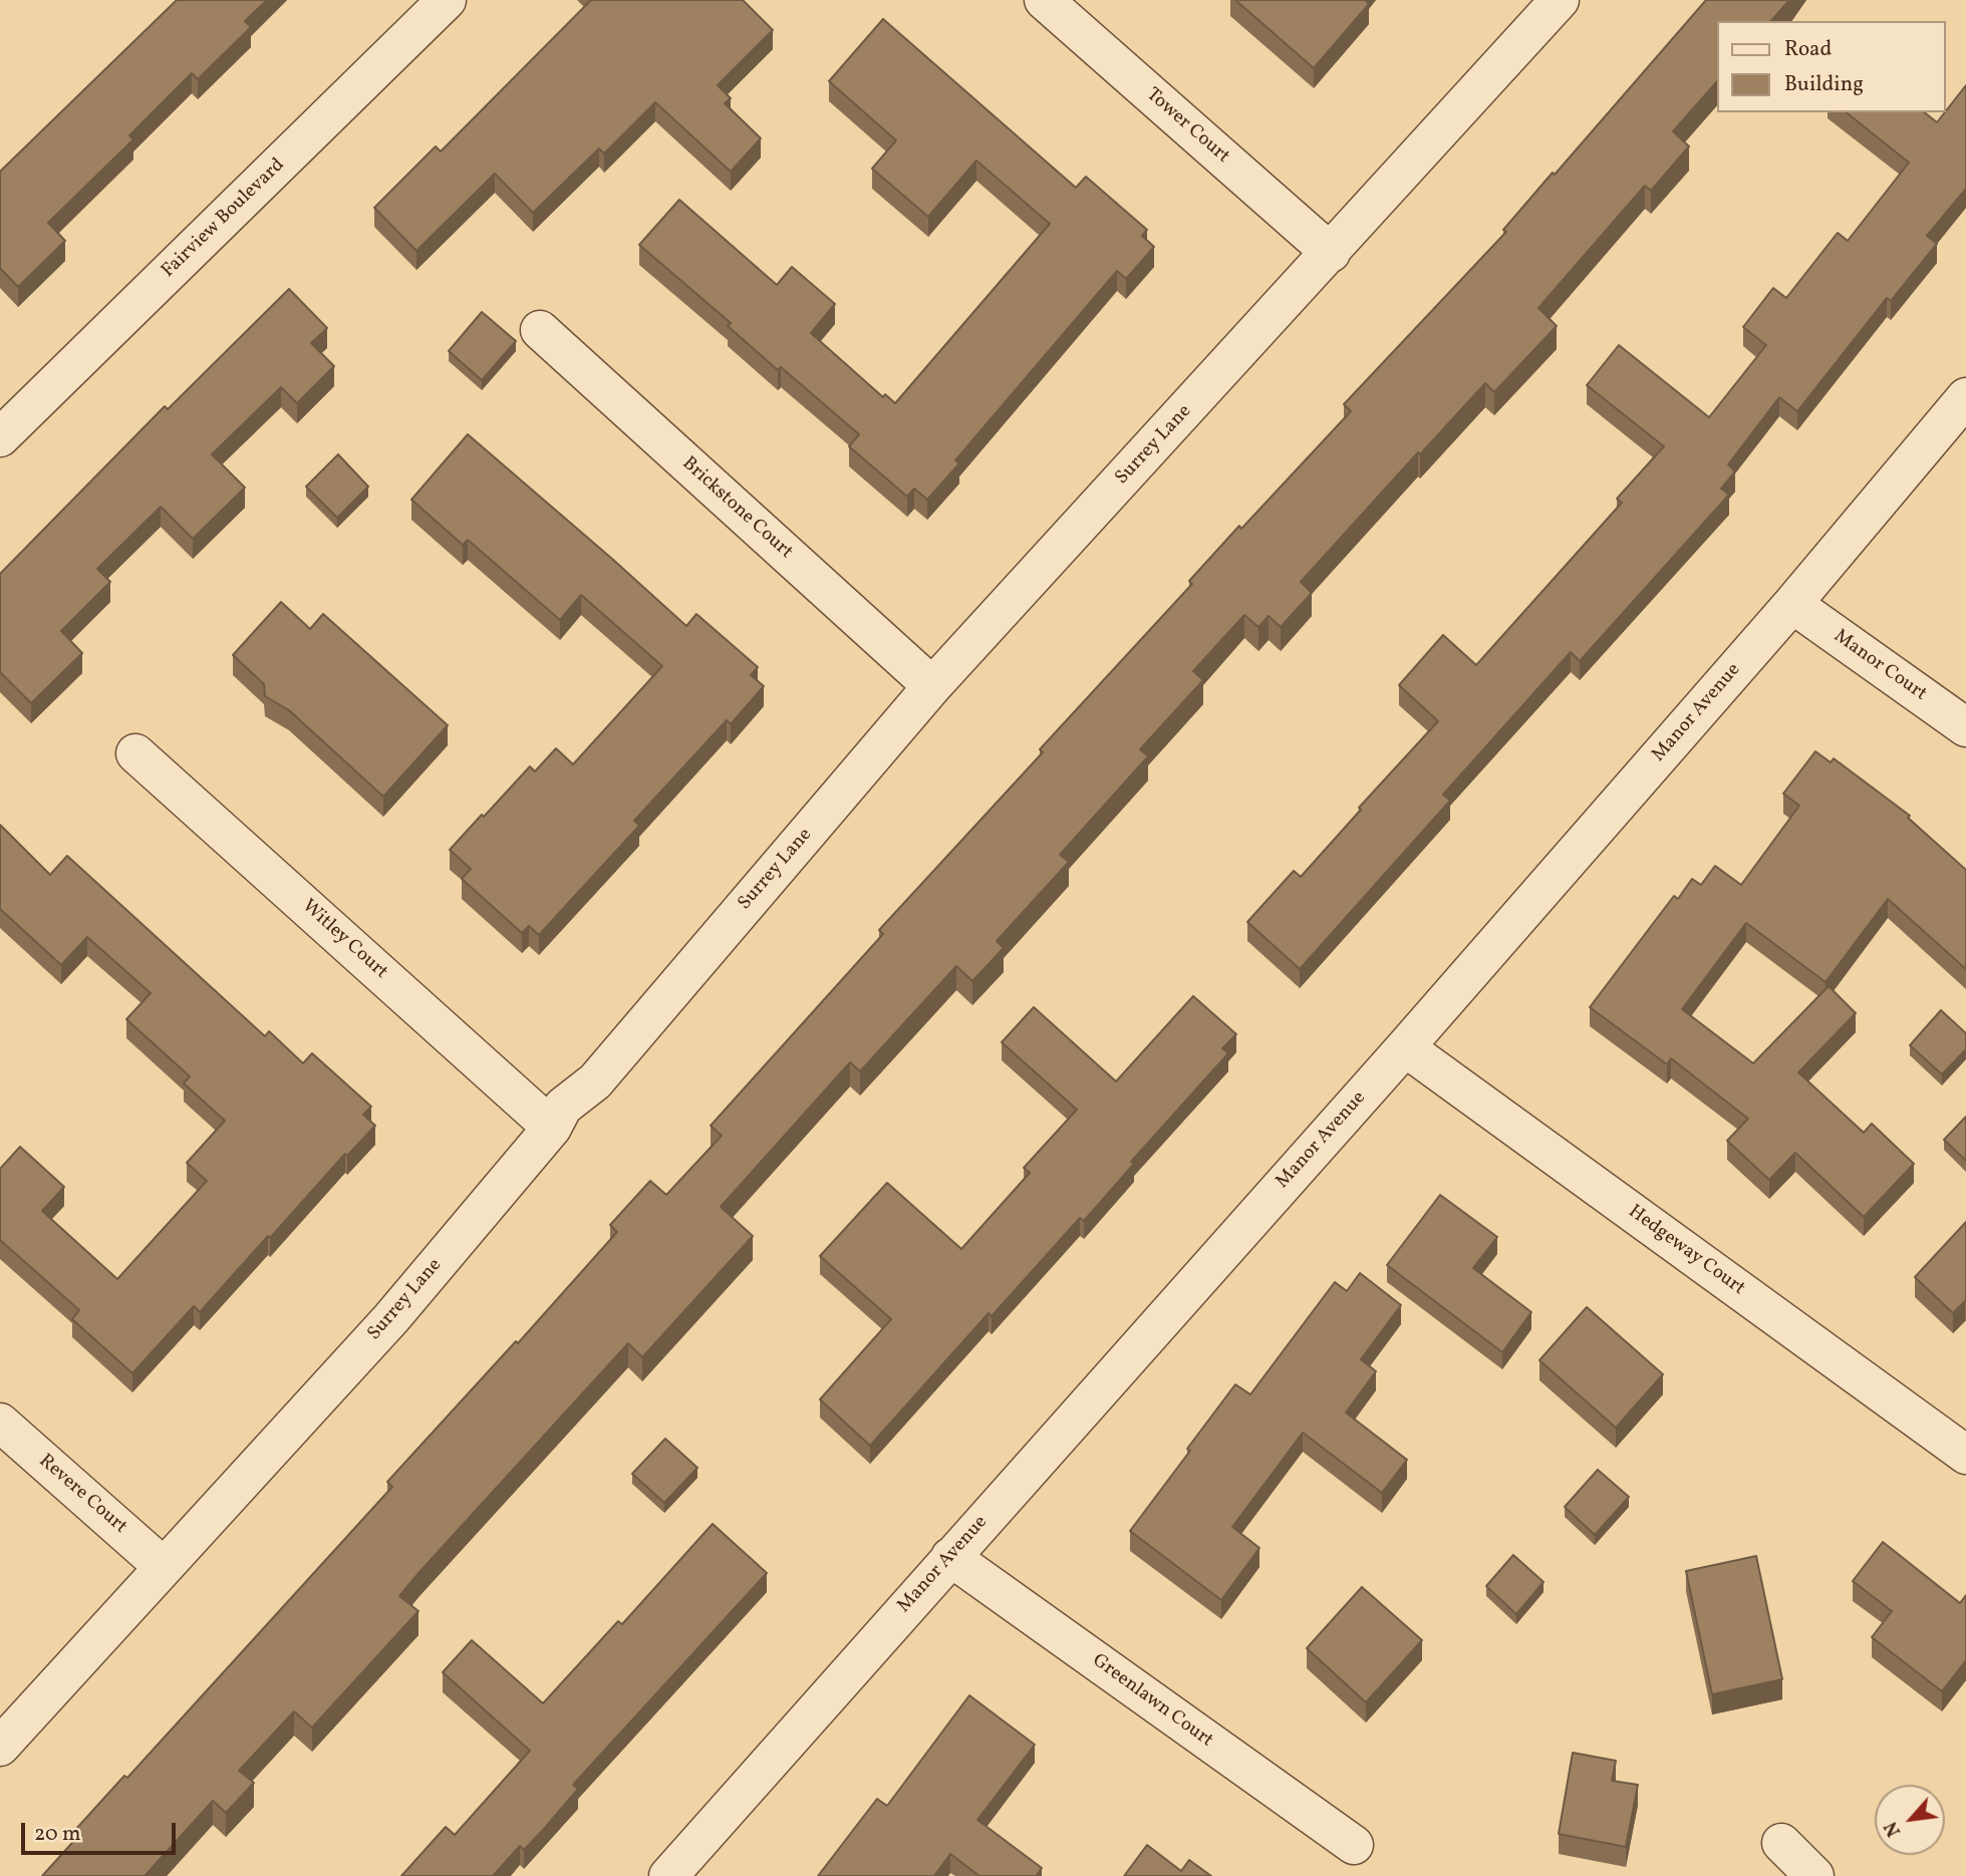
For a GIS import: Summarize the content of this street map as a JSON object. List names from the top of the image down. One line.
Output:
{"streets":{"street":["Tower Court","Fairview Boulevard","Surrey Lane","Brickstone Court","Manor Court","Manor Avenue","Witley Court","Hedgeway Court","Revere Court","Greenlawn Court"]},"crossings":[["Tower Court","Surrey Lane"],["Surrey Lane","Brickstone Court"],["Surrey Lane","Witley Court"],["Surrey Lane","Revere Court"],["Manor Court","Manor Avenue"],["Manor Avenue","Hedgeway Court"],["Manor Avenue","Greenlawn Court"]],"legend":["Road","Building"],"scale_bar":"20 m","north":"bottom left"}
